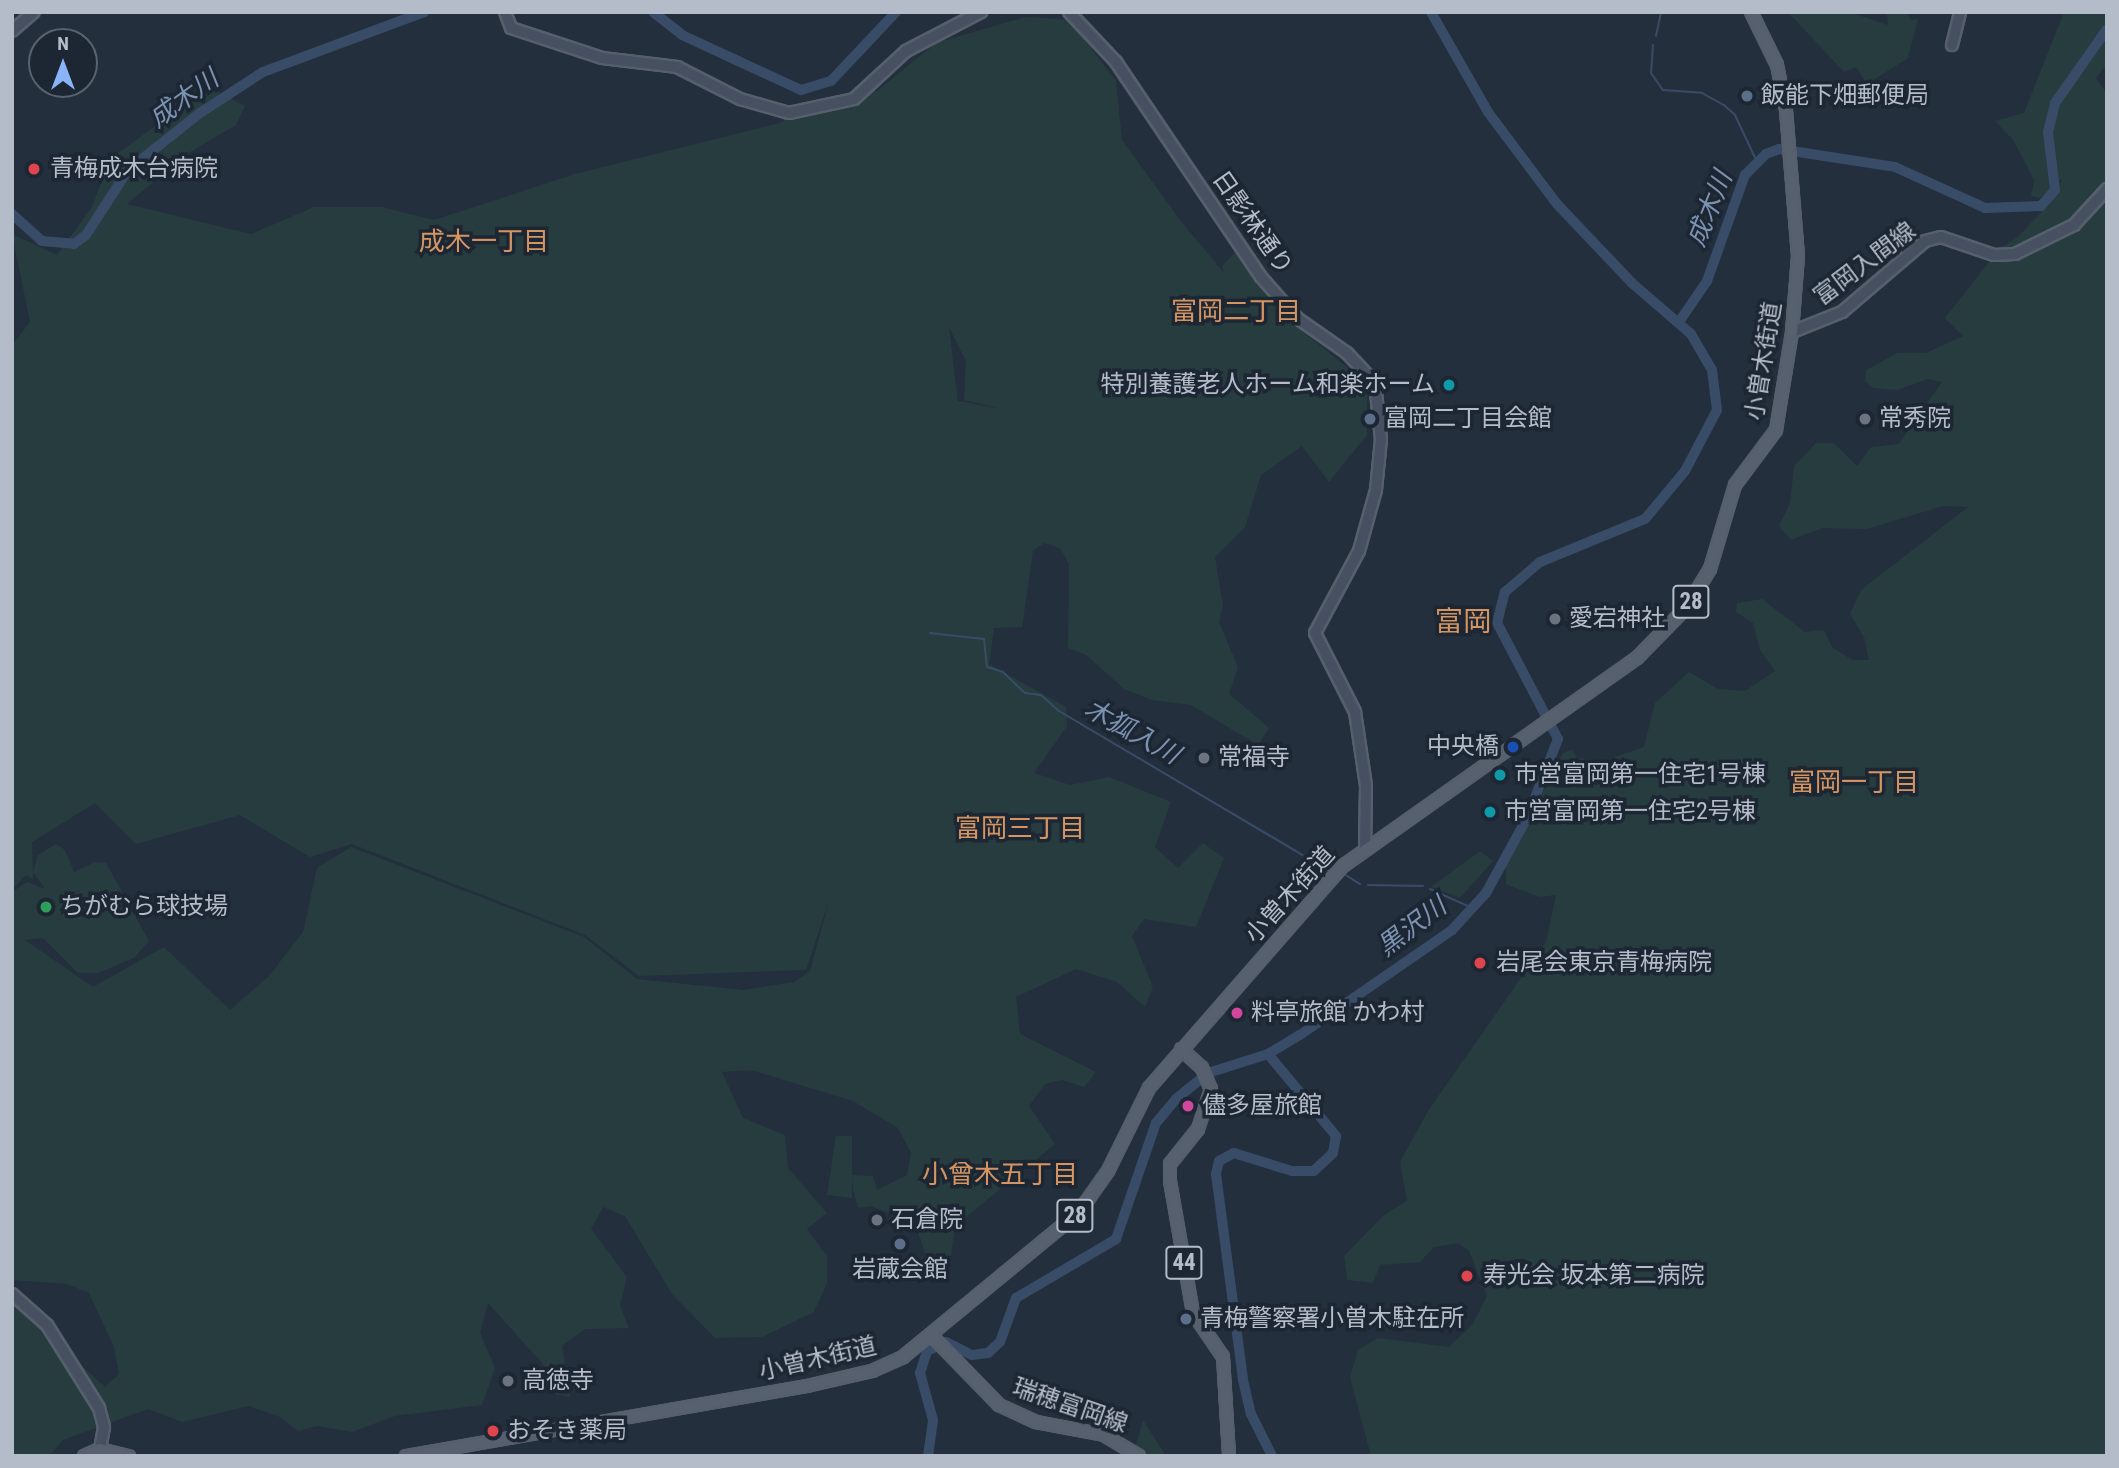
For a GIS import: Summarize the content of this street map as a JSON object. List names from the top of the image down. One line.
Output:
{"streets":{"main road":["小曽木街道","28","44","瑞穂富岡線"],"street":["日影林通り","富岡入間線"]},"crossings":[["日影林通り","小曽木街道"],["富岡入間線","小曽木街道"],["小曽木街道","44"],["小曽木街道","瑞穂富岡線"]],"districts":["成木一丁目","富岡二丁目","富岡","富岡一丁目","富岡三丁目","小曾木五丁目"],"water":["成木川","木狐入川","黒沢川"],"places":["飯能下畑郵便局","青梅成木台病院","特別養護老人ホーム和楽ホーム","富岡二丁目会館","常秀院","愛宕神社","中央橋","常福寺","市営富岡第一住宅1号棟","市営富岡第一住宅2号棟","ちがむら球技場","岩尾会東京青梅病院","料亭旅館 かわ村","儘多屋旅館","石倉院","岩蔵会館","寿光会 坂本第二病院","青梅警察署小曽木駐在所","高徳寺","おそき薬局"],"north":"top"}
